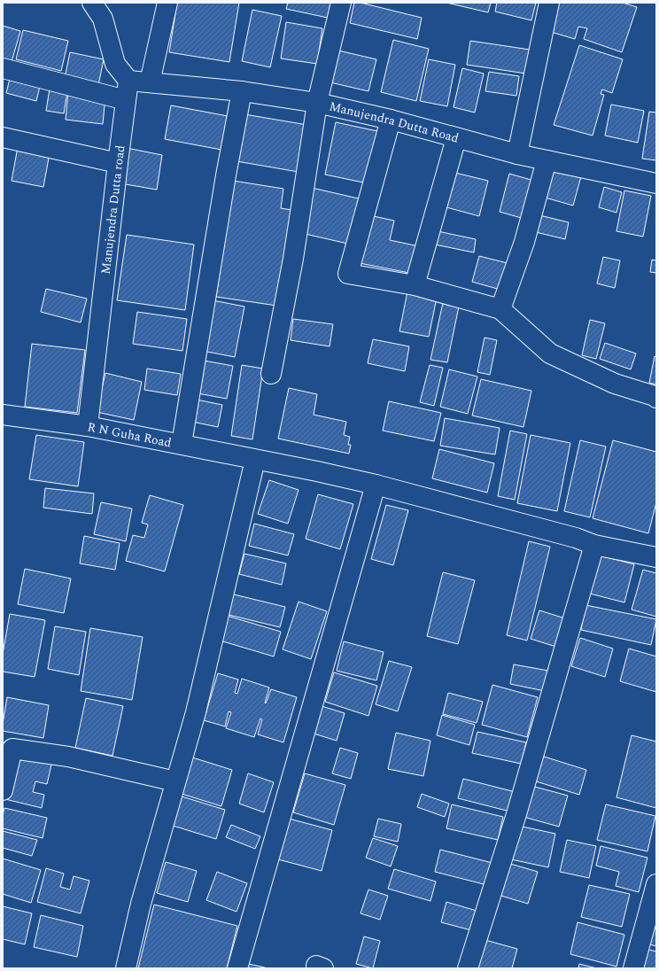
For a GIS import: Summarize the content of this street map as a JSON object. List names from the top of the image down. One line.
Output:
{"streets":{"street":["Manujendra Dutta Road","Manujendra Dutta road","R N Guha Road"]},"crossings":[["Manujendra Dutta Road","Manujendra Dutta road"],["Manujendra Dutta road","R N Guha Road"]]}
